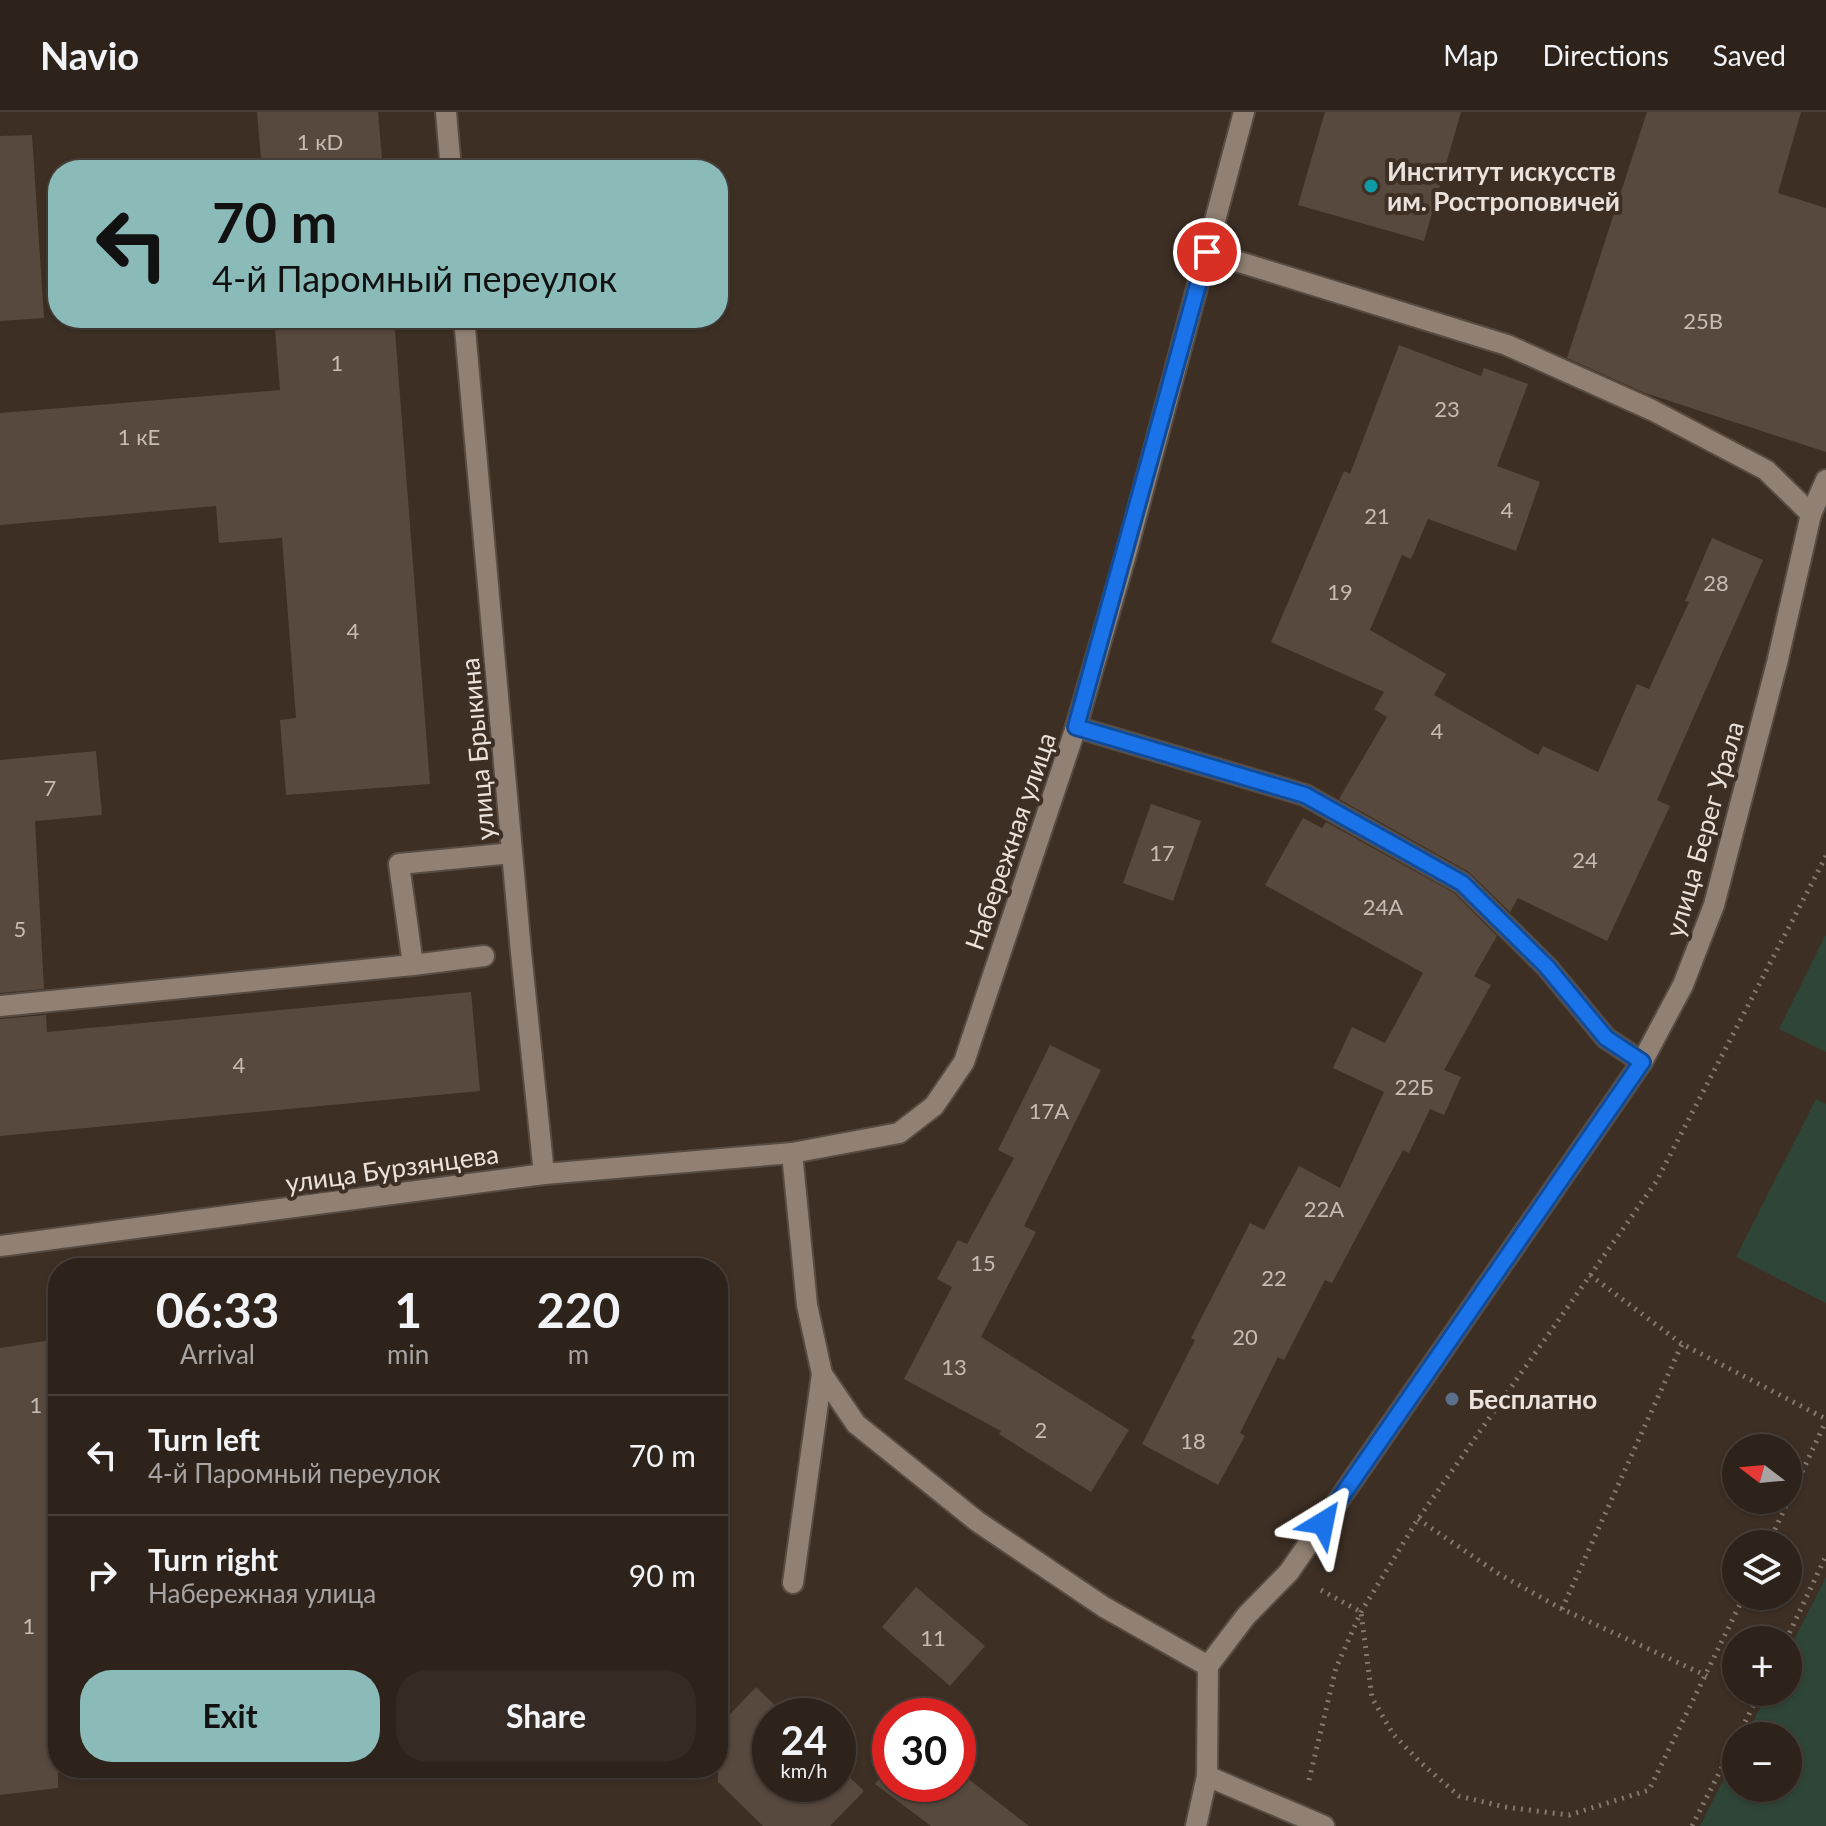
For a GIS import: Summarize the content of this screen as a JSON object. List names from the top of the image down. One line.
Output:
{"streets":{"street":["улица Брыкина","улица Берег Урала","Набережная улица","улица Бурзянцева"]},"crossings":[["улица Брыкина","улица Бурзянцева"],["Набережная улица","улица Бурзянцева"]],"places":["Институт искусств им. Ростроповичей","Бесплатно"],"house_numbers":["1 кD","25В","1","23","1 кE","4","21","28","19","4","4","7","17","24","24А","5","4","22Б","17А","22А","15","22","20","13","1","2","18","1","11"],"north":"left","page":{"header":"Navio","nav":["Map","Directions","Saved"],"turn":["70 m","4-й Паромный переулок"],"eta":["06:33","Arrival","1","min","220","m"],"list":[{"name":"Turn left","note":"4-й Паромный переулок","value":"70 m"},{"name":"Turn right","note":"Набережная улица","value":"90 m"}],"map_buttons":["+","−"],"buttons":["Exit","Share"],"speed":"24 km/h","limit":"30"}}
